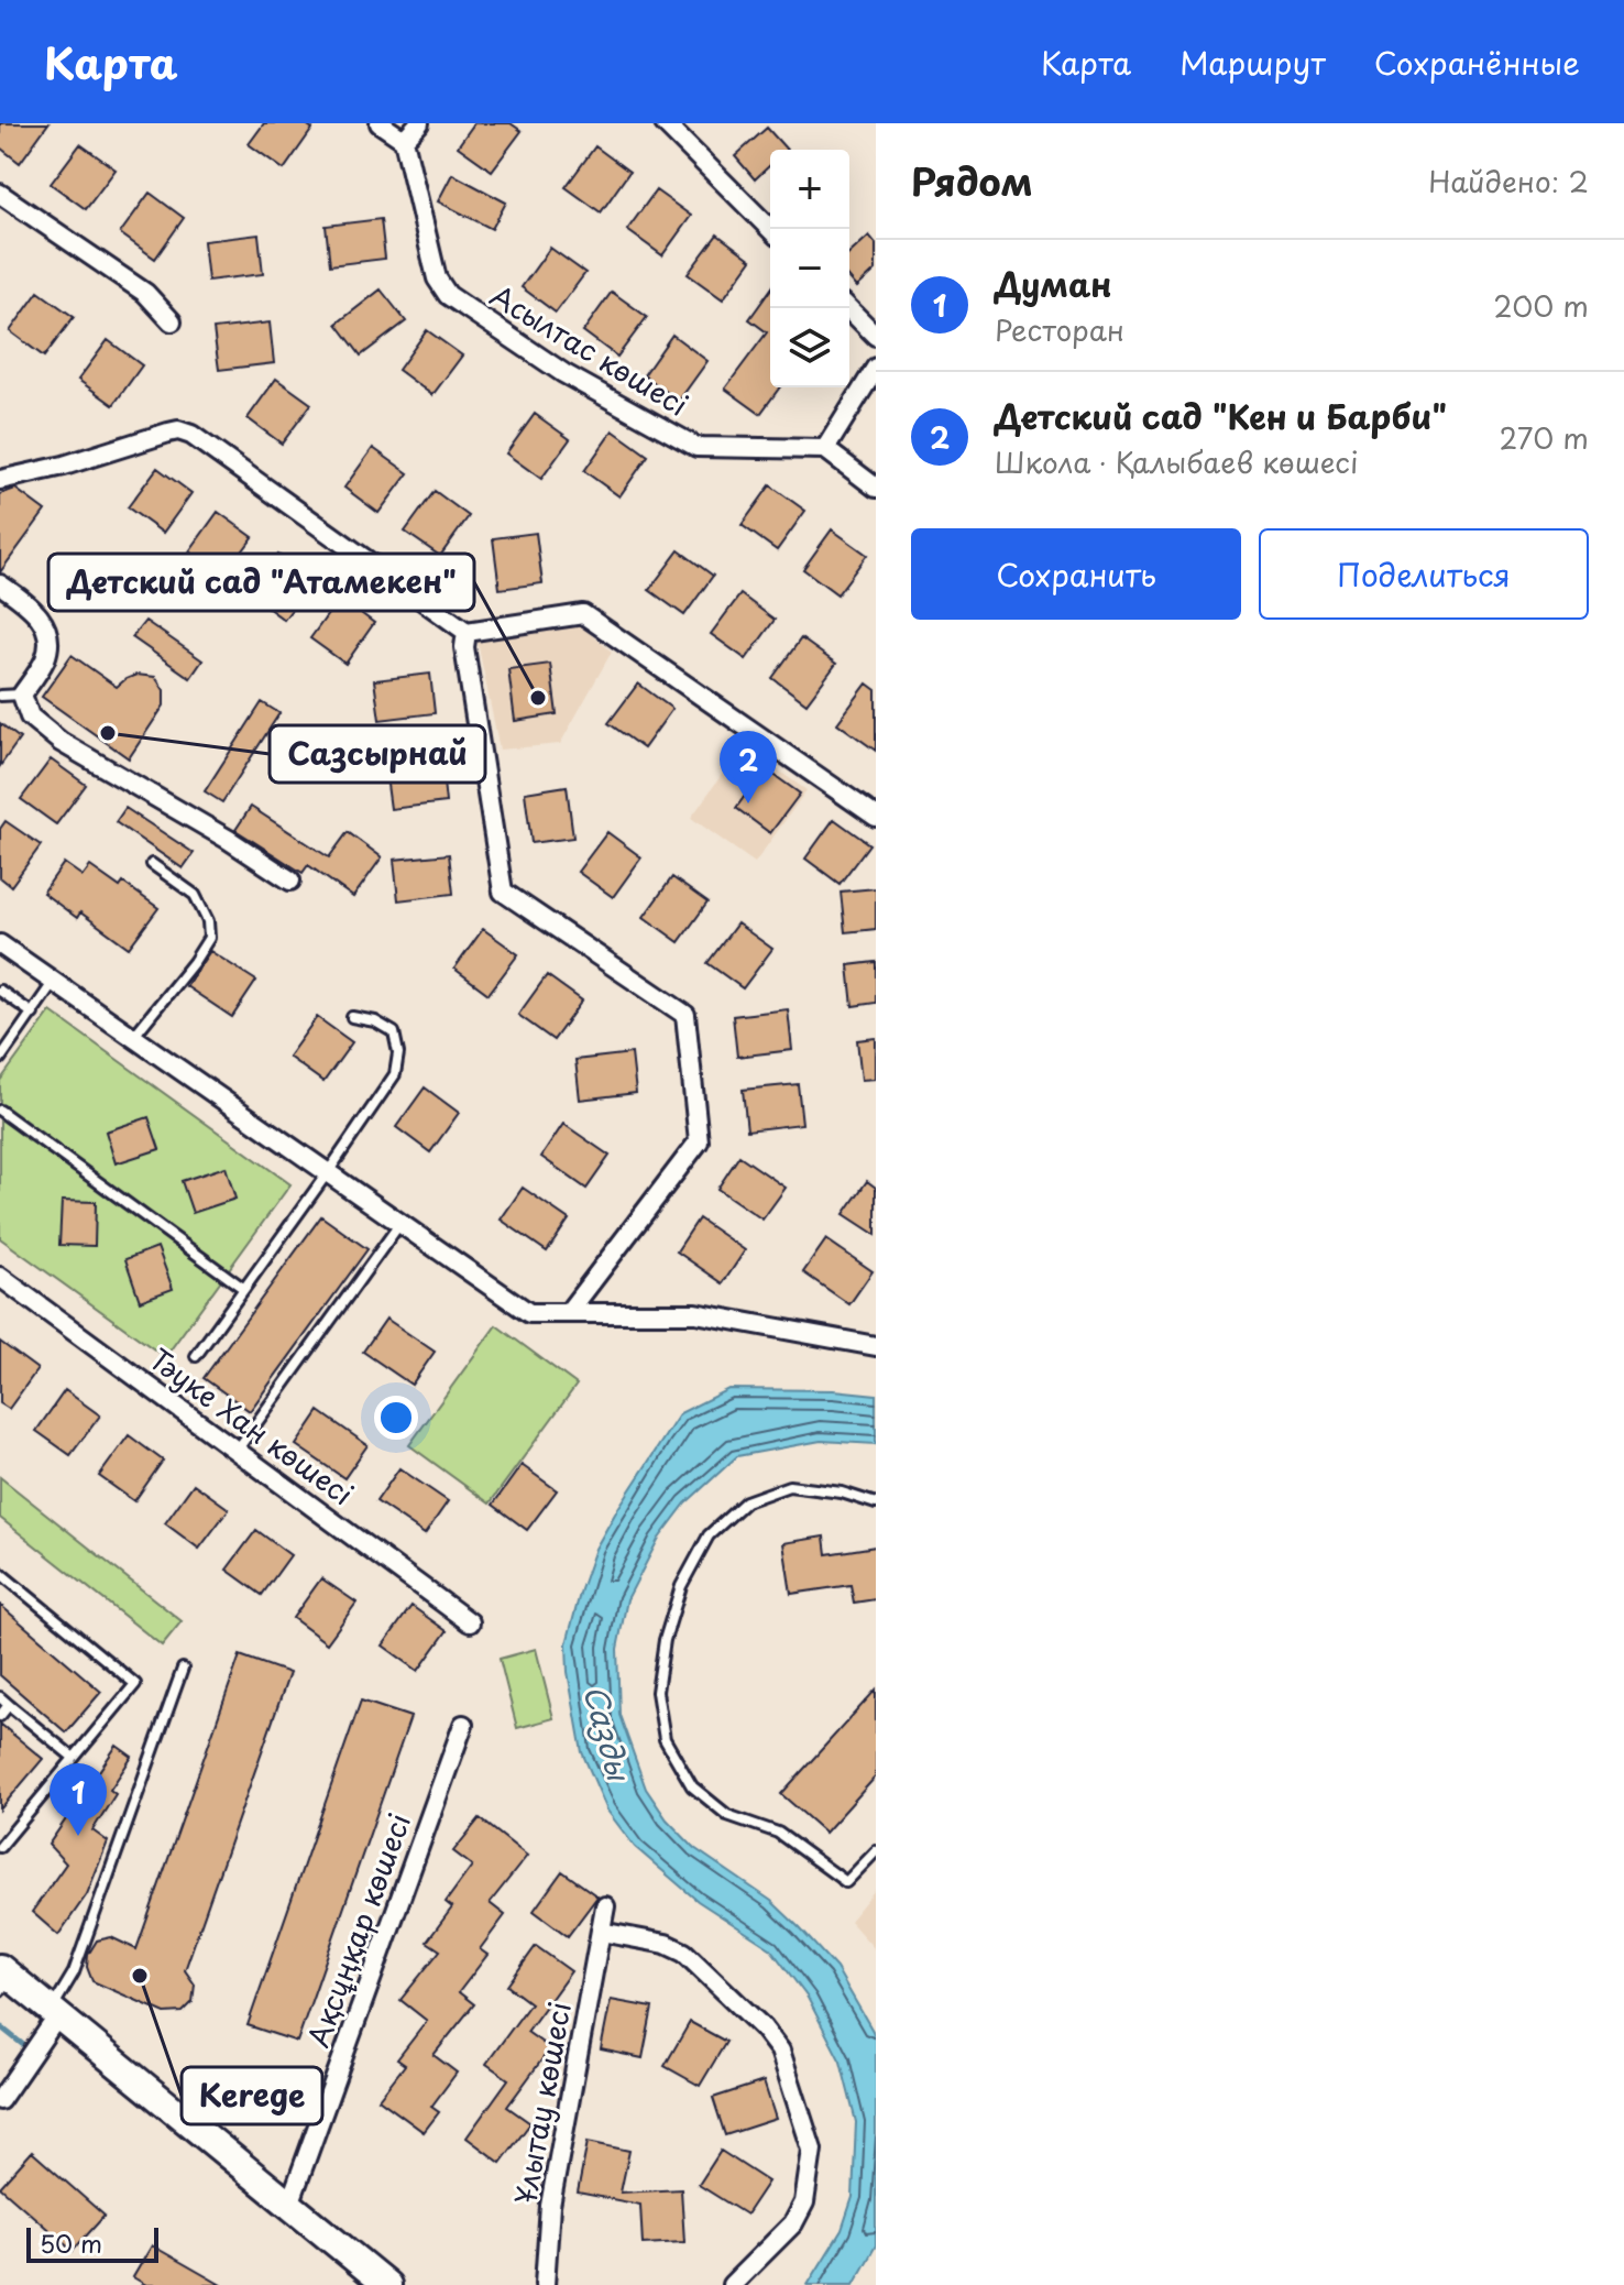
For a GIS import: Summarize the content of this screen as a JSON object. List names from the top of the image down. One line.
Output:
{"streets":{"street":["Асылтас көшесі","Тәуке Хан көшесі","Ақсұңқар көшесі","Ұлытау көшесі"]},"water":["Сазды"],"places":["Детский сад \"Атамекен\"","Сазсырнай","Kerege"],"scale_bar":"50 m","page":{"header":"Карта","nav":["Карта","Маршрут","Сохранённые"],"heading":["Рядом","Найдено: 2"],"map_buttons":["+","−"],"list":[{"mark":"1","name":"Думан","note":"Ресторан","value":"200 m"},{"mark":"2","name":"Детский сад \"Кен и Барби\"","note":"Школа · Қалыбаев көшесі","value":"270 m"}],"buttons":["Сохранить","Поделиться"],"pins":["2","1"],"scale":"50 m"}}
